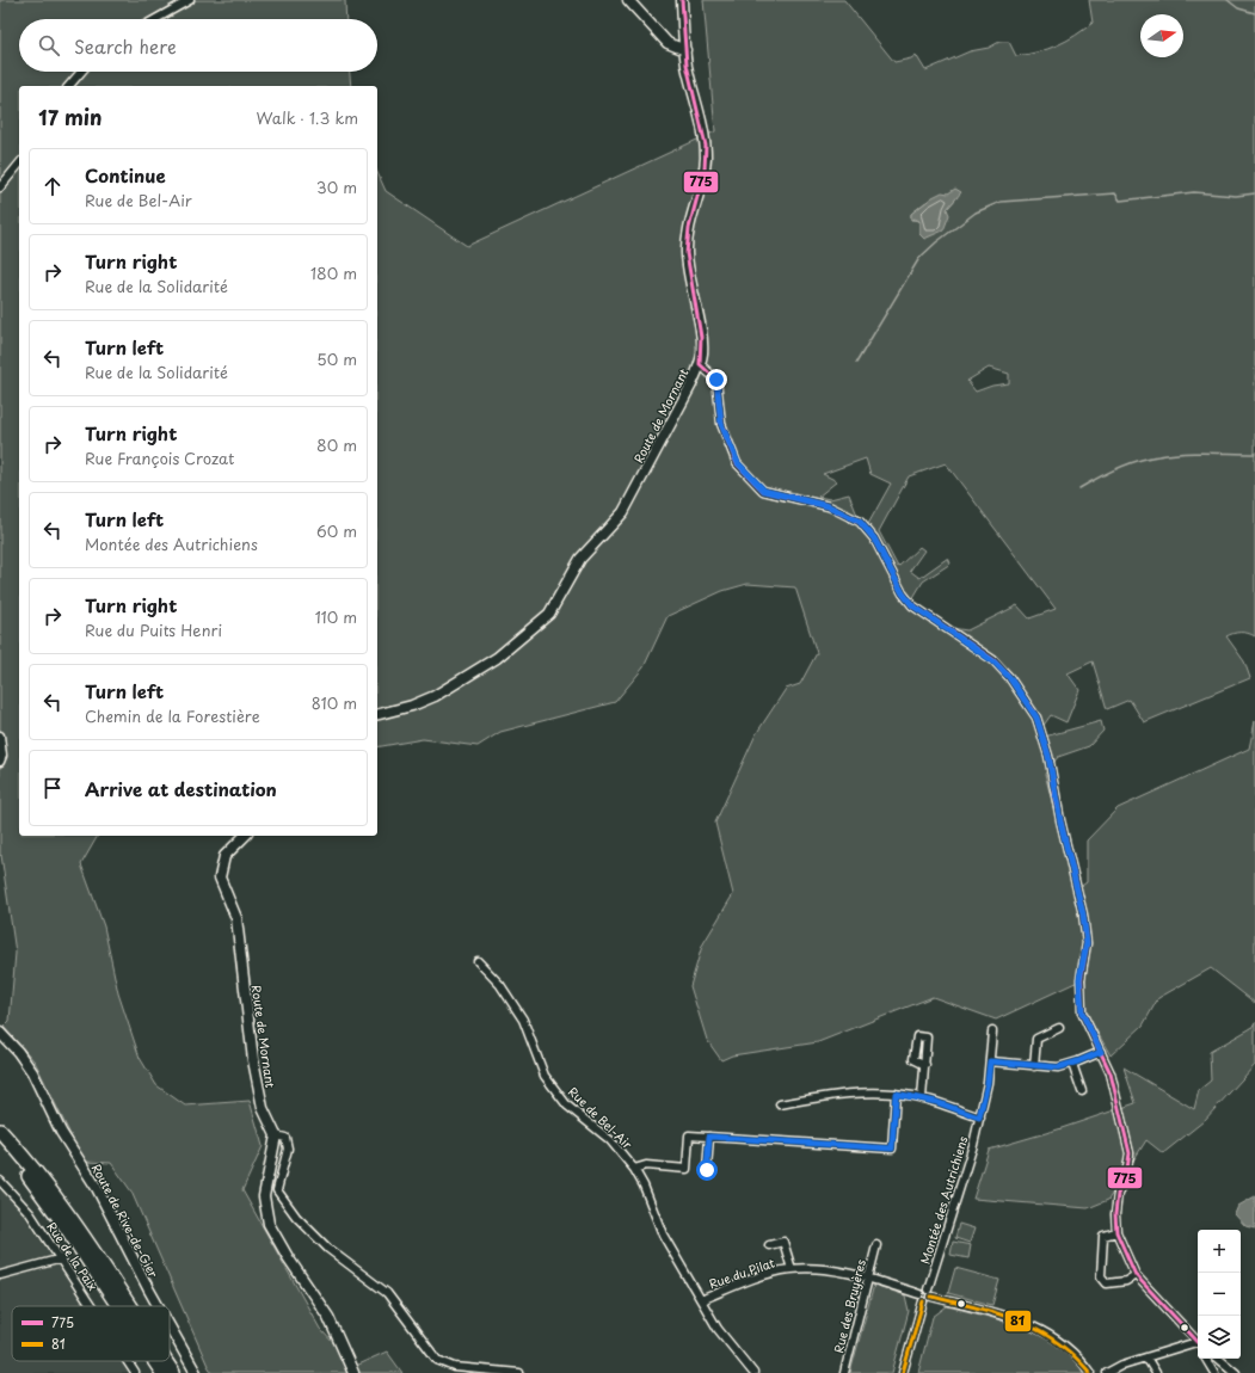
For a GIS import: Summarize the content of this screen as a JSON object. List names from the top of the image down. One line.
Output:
{"streets":{"main road":["Route de Mornant","Route de Rive-de-Gier"],"street":["Rue de Bel-Air","Montée des Autrichiens","Rue de la Paix","Rue du Pilat","Rue des Bruyères"]},"crossings":[["Rue de Bel-Air","Rue du Pilat"],["Rue du Pilat","Rue des Bruyères"]],"lines":["transit line 775","transit line 81"],"legend":["775","81"],"north":"right","page":{"search":"Search here","heading":["17 min","Walk · 1.3 km"],"list":[["Continue","Rue de Bel-Air","30 m"],["Turn right","Rue de la Solidarité","180 m"],["Turn left","Rue de la Solidarité","50 m"],["Turn right","Rue François Crozat","80 m"],["Turn left","Montée des Autrichiens","60 m"],["Turn right","Rue du Puits Henri","110 m"],["Turn left","Chemin de la Forestière","810 m"],"Arrive at destination"],"map_buttons":["+","−"]}}
